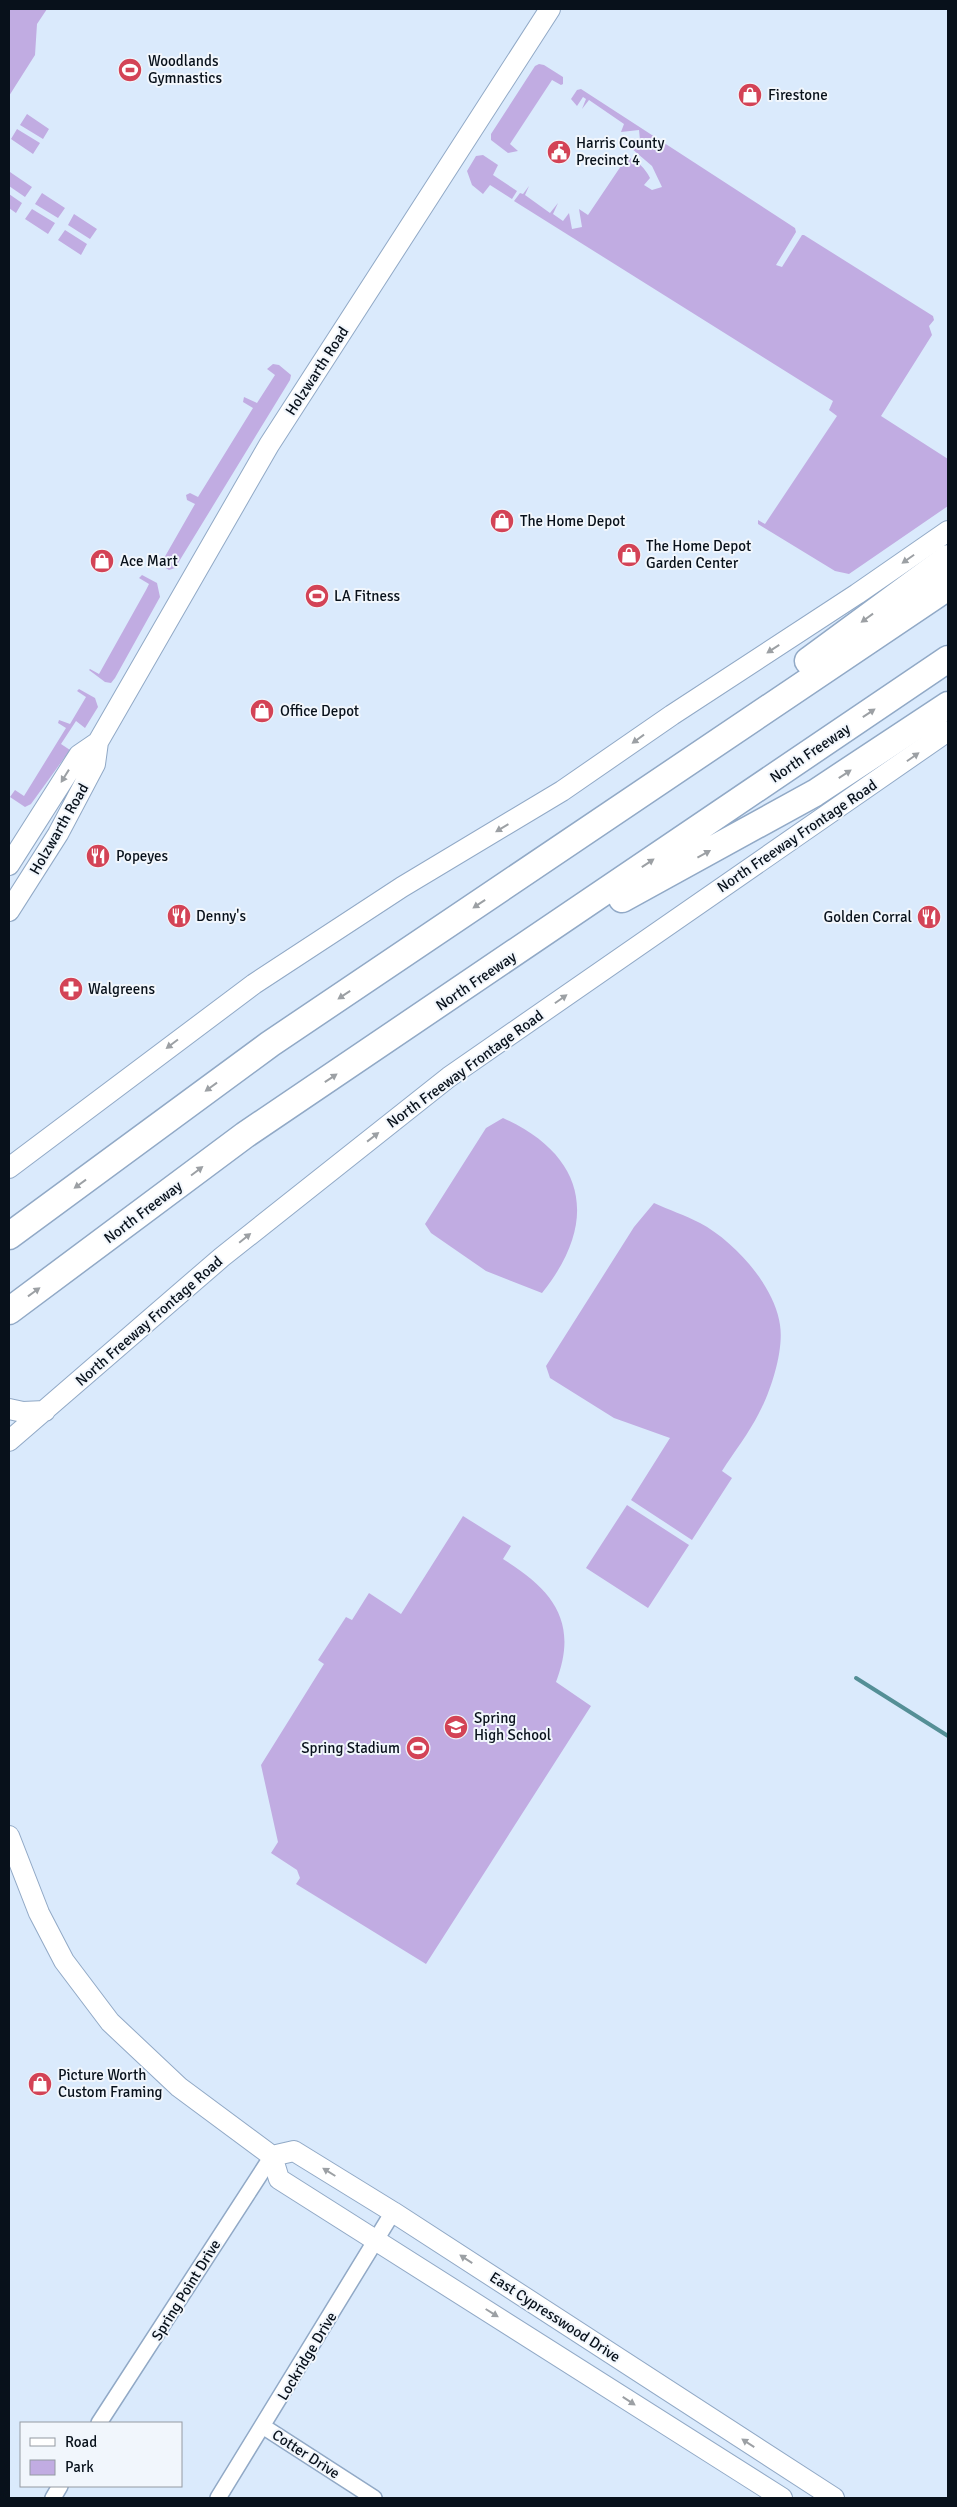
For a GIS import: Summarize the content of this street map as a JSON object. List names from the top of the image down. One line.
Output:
{"streets":{"highway":["North Freeway"],"main road":["Holzwarth Road","North Freeway Frontage Road","East Cypresswood Drive"],"street":["Spring Point Drive","Lockridge Drive","Cotter Drive"]},"crossings":[["Spring Point Drive","East Cypresswood Drive"],["East Cypresswood Drive","Lockridge Drive"],["Lockridge Drive","Cotter Drive"]],"places":{"sports":["Woodlands Gymnastics","LA Fitness","Spring Stadium"],"shop":["Firestone","The Home Depot","The Home Depot Garden Center","Ace Mart","Office Depot","Picture Worth Custom Framing"],"public building":["Harris County Precinct 4"],"restaurant":["Popeyes","Denny's","Golden Corral"],"pharmacy":["Walgreens"],"school or university":["Spring High School"]},"legend":["Road","Park"]}
